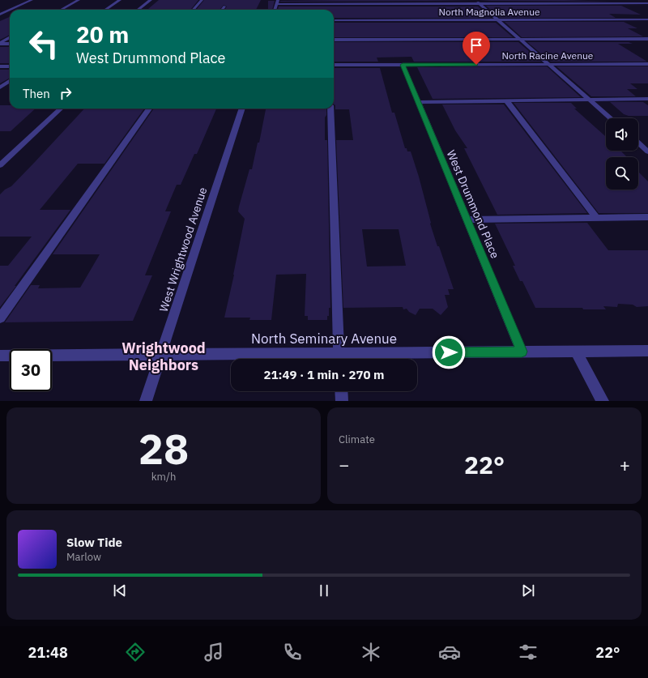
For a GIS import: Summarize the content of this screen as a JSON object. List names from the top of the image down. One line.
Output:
{"streets":{"street":["North Magnolia Avenue","North Racine Avenue","West Drummond Place","West Wrightwood Avenue","North Seminary Avenue"]},"crossings":[["North Racine Avenue","West Drummond Place"],["West Drummond Place","North Seminary Avenue"],["West Wrightwood Avenue","North Seminary Avenue"]],"districts":["Wrightwood Neighbors"],"page":{"turn":["20 m","West Drummond Place"],"then":"Then","limit":"30","trip":"21:49 · 1 min · 270 m","tile":[["28","km/h"],"Climate"],"heat":["−","22°","+"],"song":["Slow Tide","Marlow"],"tabs":["21:48","22°"]}}
